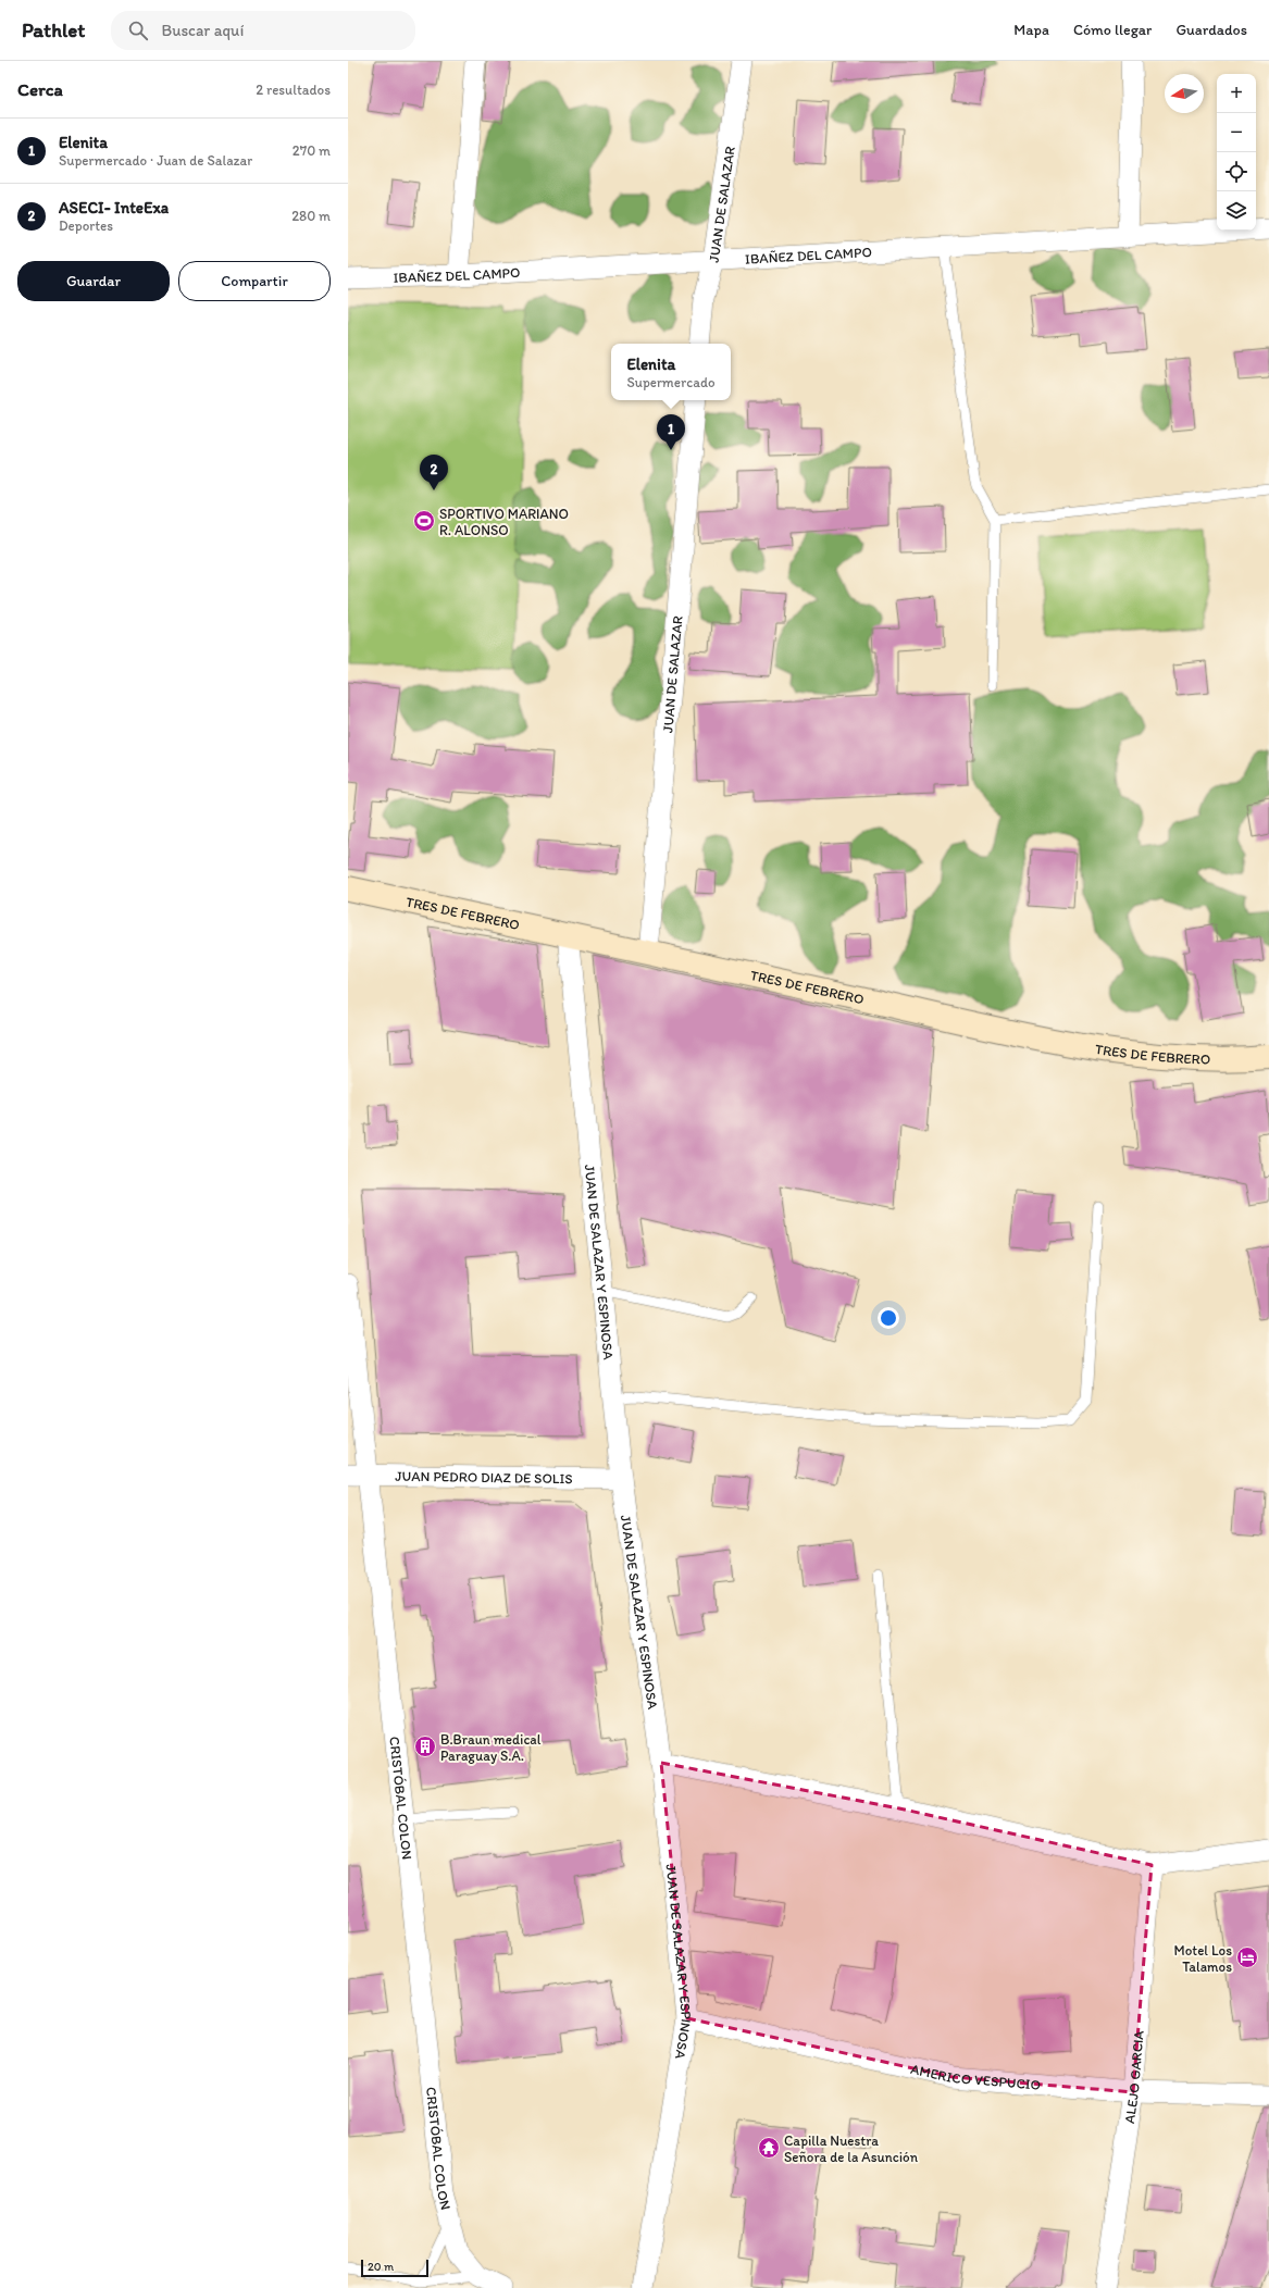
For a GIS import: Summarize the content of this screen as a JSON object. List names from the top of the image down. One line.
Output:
{"streets":{"street":["JUAN DE SALAZAR","IBAÑEZ DEL CAMPO","TRES DE FEBRERO","JUAN DE SALAZAR Y ESPINOSA","JUAN PEDRO DIAZ DE SOLIS","CRISTÓBAL COLON","AMERICO VESPUCIO","ALEJO GARCIA"]},"crossings":[["JUAN DE SALAZAR","IBAÑEZ DEL CAMPO"],["JUAN DE SALAZAR","TRES DE FEBRERO"],["TRES DE FEBRERO","JUAN DE SALAZAR Y ESPINOSA"],["JUAN DE SALAZAR Y ESPINOSA","JUAN PEDRO DIAZ DE SOLIS"],["JUAN DE SALAZAR Y ESPINOSA","AMERICO VESPUCIO"],["JUAN PEDRO DIAZ DE SOLIS","CRISTÓBAL COLON"],["AMERICO VESPUCIO","ALEJO GARCIA"]],"places":{"sports":["SPORTIVO MARIANO R. ALONSO"],"building":["B.Braun medical Paraguay S.A."],"hotel":["Motel Los Talamos"],"temple":["Capilla Nuestra Señora de la Asunción"]},"scale_bar":"20 m","north":"left","page":{"header":"Pathlet","search":"Buscar aquí","nav":["Mapa","Cómo llegar","Guardados"],"heading":["Cerca","2 resultados"],"map_buttons":["+","−"],"list":[{"mark":"1","name":"Elenita","note":"Supermercado · Juan de Salazar","value":"270 m"},{"mark":"2","name":"ASECI- InteExa","note":"Deportes","value":"280 m"}],"buttons":["Guardar","Compartir"],"popup":["Elenita","Supermercado"],"pins":["1","2"],"scale":"20 m"}}
